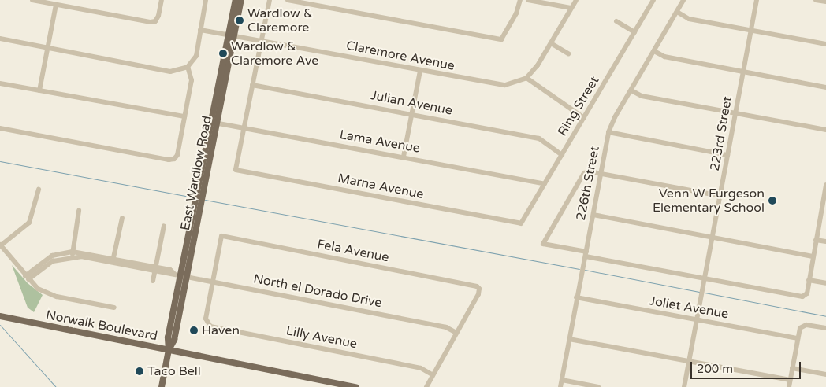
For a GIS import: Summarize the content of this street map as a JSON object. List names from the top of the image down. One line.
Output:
{"streets":{"main road":["East Wardlow Road","Norwalk Boulevard"],"street":["Claremore Avenue","Julian Avenue","Ring Street","223rd Street","Lama Avenue","226th Street","Marna Avenue","Fela Avenue","North el Dorado Drive","Joliet Avenue","Lilly Avenue"]},"crossings":[["Claremore Avenue","East Wardlow Road"],["Julian Avenue","Ring Street"],["Ring Street","Lama Avenue"],["Ring Street","Marna Avenue"],["223rd Street","Joliet Avenue"],["Lama Avenue","East Wardlow Road"],["Lama Avenue","Marna Avenue"],["East Wardlow Road","North el Dorado Drive"],["East Wardlow Road","Norwalk Boulevard"],["226th Street","Joliet Avenue"],["Fela Avenue","North el Dorado Drive"],["Fela Avenue","Lilly Avenue"],["North el Dorado Drive","Lilly Avenue"]],"places":["Wardlow & Claremore","Wardlow & Claremore Ave","Venn W Furgeson Elementary School","Haven","Taco Bell"],"scale_bar":"200 m"}
